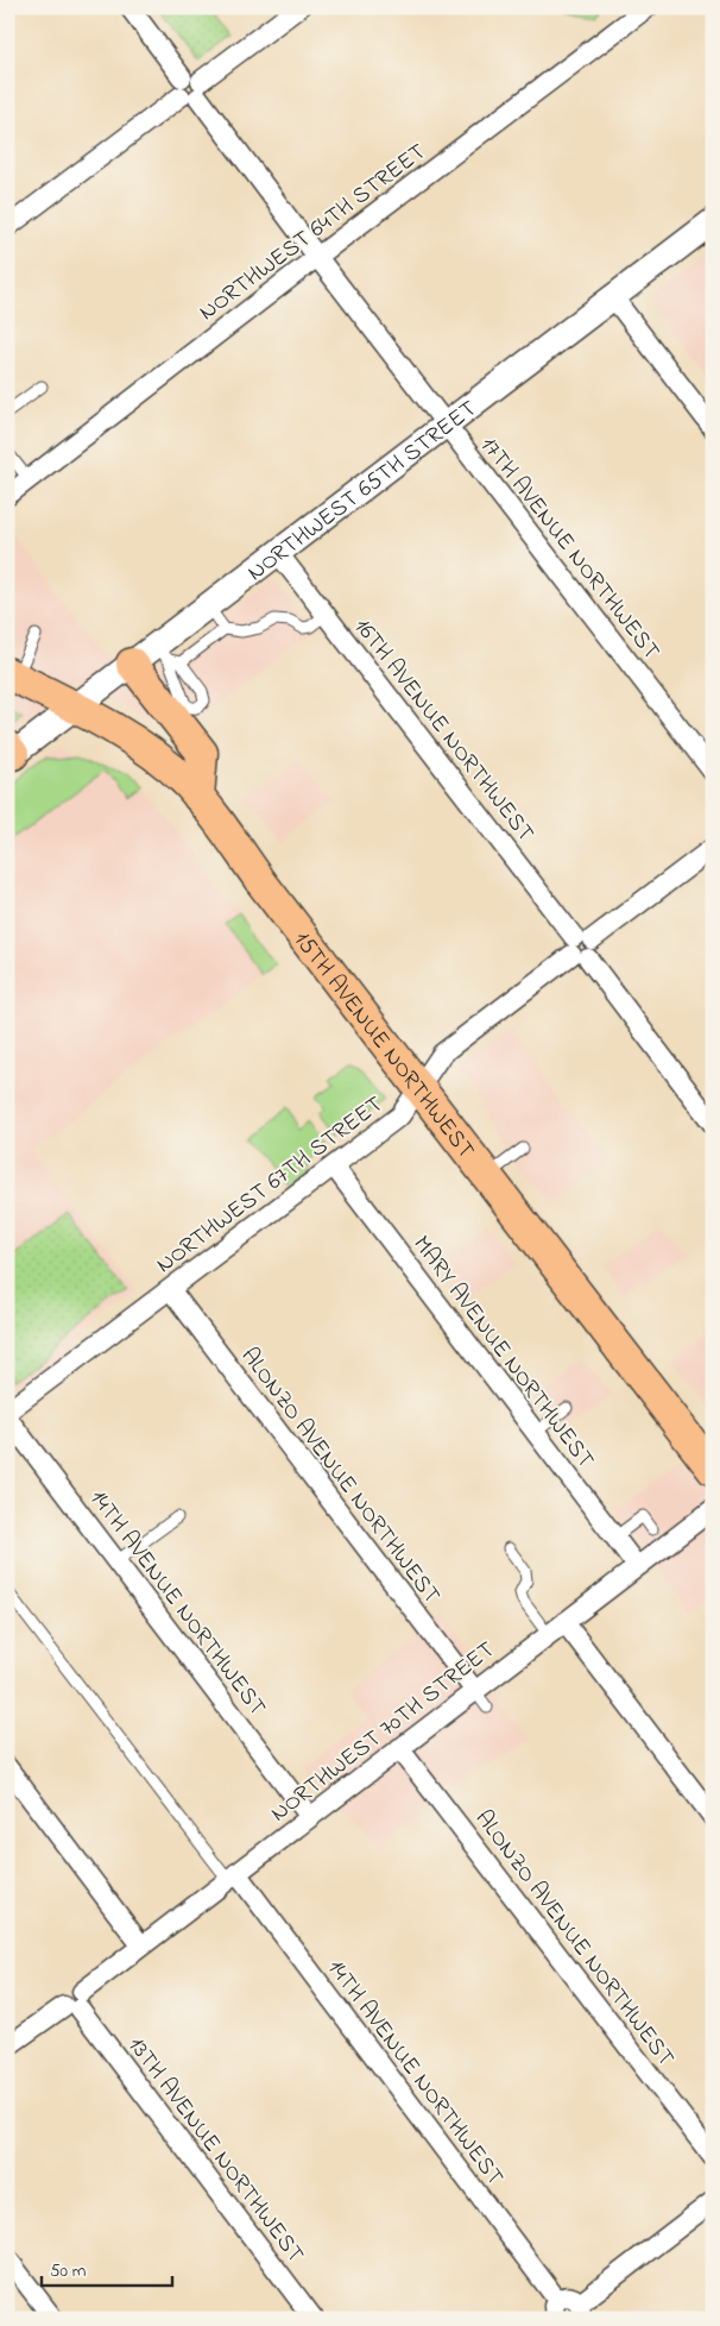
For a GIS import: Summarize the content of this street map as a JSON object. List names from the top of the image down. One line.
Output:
{"streets":{"main road":["15TH AVENUE NORTHWEST"],"street":["NORTHWEST 64TH STREET","NORTHWEST 65TH STREET","17TH AVENUE NORTHWEST","16TH AVENUE NORTHWEST","NORTHWEST 67TH STREET","MARY AVENUE NORTHWEST","ALONZO AVENUE NORTHWEST","14TH AVENUE NORTHWEST","NORTHWEST 70TH STREET","13TH AVENUE NORTHWEST"]},"crossings":[["NORTHWEST 64TH STREET","17TH AVENUE NORTHWEST"],["NORTHWEST 65TH STREET","17TH AVENUE NORTHWEST"],["NORTHWEST 65TH STREET","16TH AVENUE NORTHWEST"],["NORTHWEST 65TH STREET","15TH AVENUE NORTHWEST"],["16TH AVENUE NORTHWEST","NORTHWEST 67TH STREET"],["15TH AVENUE NORTHWEST","NORTHWEST 67TH STREET"],["NORTHWEST 67TH STREET","MARY AVENUE NORTHWEST"],["NORTHWEST 67TH STREET","ALONZO AVENUE NORTHWEST"],["MARY AVENUE NORTHWEST","NORTHWEST 70TH STREET"],["ALONZO AVENUE NORTHWEST","NORTHWEST 70TH STREET"],["14TH AVENUE NORTHWEST","NORTHWEST 70TH STREET"],["NORTHWEST 70TH STREET","13TH AVENUE NORTHWEST"]],"scale_bar":"50 m"}
